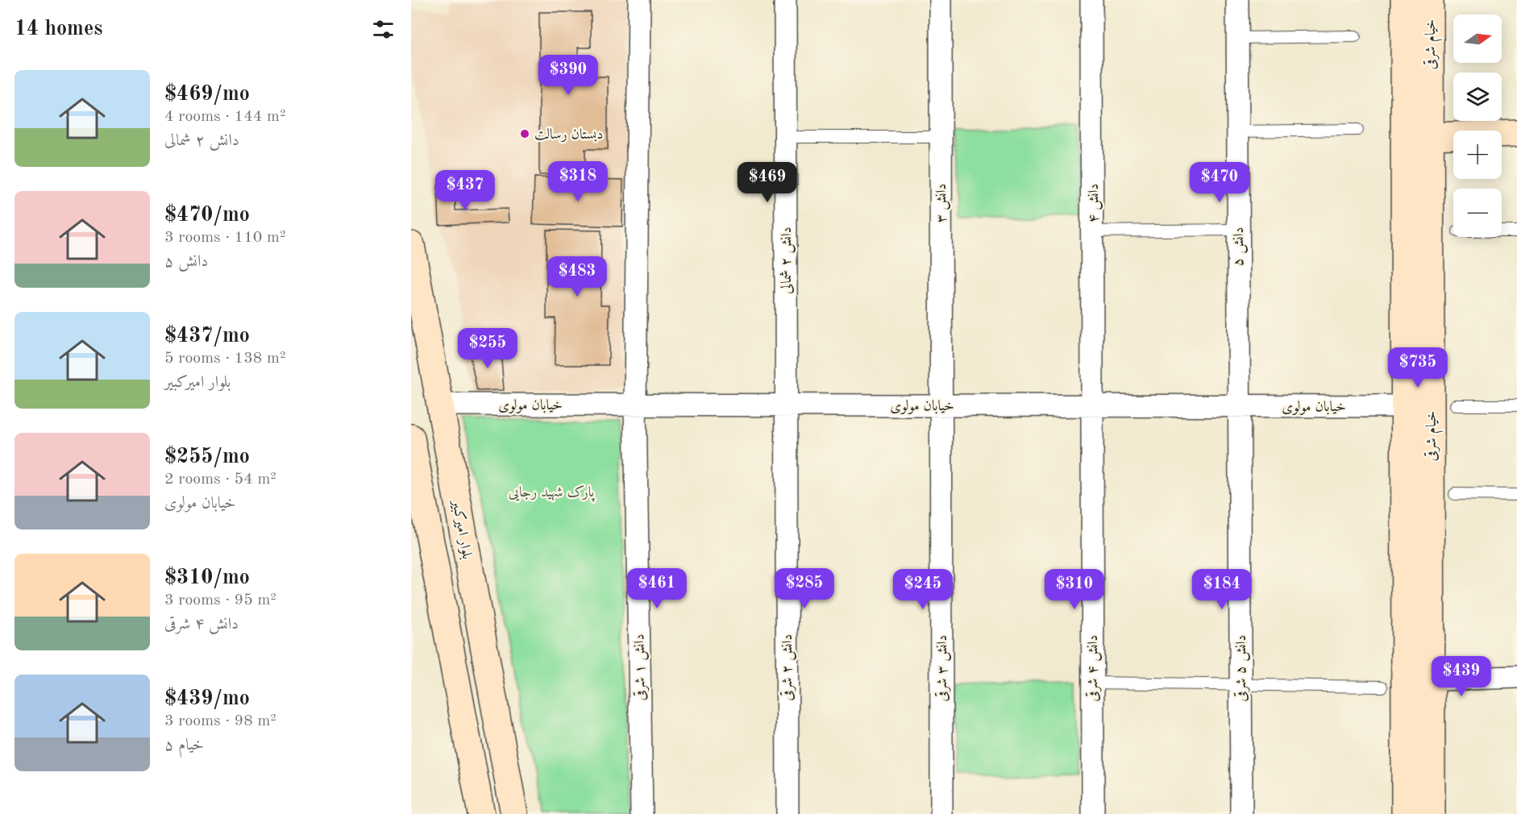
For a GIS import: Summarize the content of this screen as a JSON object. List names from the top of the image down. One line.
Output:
{"streets":{"street":["خیام شرقی","دانش ۳","دانش ۴","دانش ۵","دانش ۲ شمالی","خیابان مولوی","بلوار امیرکبیر","دانش ۱ شرقی","دانش ۲ شرقی","دانش ۳ شرقی","دانش ۴ شرقی","دانش ۵ شرقی"]},"crossings":[["خیام شرقی","خیابان مولوی"],["دانش ۳","خیابان مولوی"],["دانش ۳","دانش ۳ شرقی"],["دانش ۴","خیابان مولوی"],["دانش ۴","دانش ۴ شرقی"],["دانش ۵","خیابان مولوی"],["دانش ۵","دانش ۵ شرقی"],["دانش ۲ شمالی","خیابان مولوی"],["دانش ۲ شمالی","دانش ۲ شرقی"],["خیابان مولوی","بلوار امیرکبیر"],["خیابان مولوی","دانش ۱ شرقی"],["خیابان مولوی","دانش ۲ شرقی"],["خیابان مولوی","دانش ۳ شرقی"],["خیابان مولوی","دانش ۴ شرقی"],["خیابان مولوی","دانش ۵ شرقی"]],"parks":["پارک شهید رجایی"],"places":["دبستان رسالت"],"north":"right","page":{"heading":"14 homes","map_buttons":["+","−"],"price":["$390","$318","$469","$470","$437","$483","$255","$735","$461","$285","$245","$310","$184","$439"],"list":[{"name":"$469/mo","note":"4 rooms · 144 m² · دانش ۲ شمالی"},{"name":"$470/mo","note":"3 rooms · 110 m² · دانش ۵"},{"name":"$437/mo","note":"5 rooms · 138 m² · بلوار امیرکبیر"},{"name":"$255/mo","note":"2 rooms · 54 m² · خیابان مولوی"},{"name":"$310/mo","note":"3 rooms · 95 m² · دانش ۴ شرقی"},{"name":"$439/mo","note":"3 rooms · 98 m² · خیام ۵"}]}}
